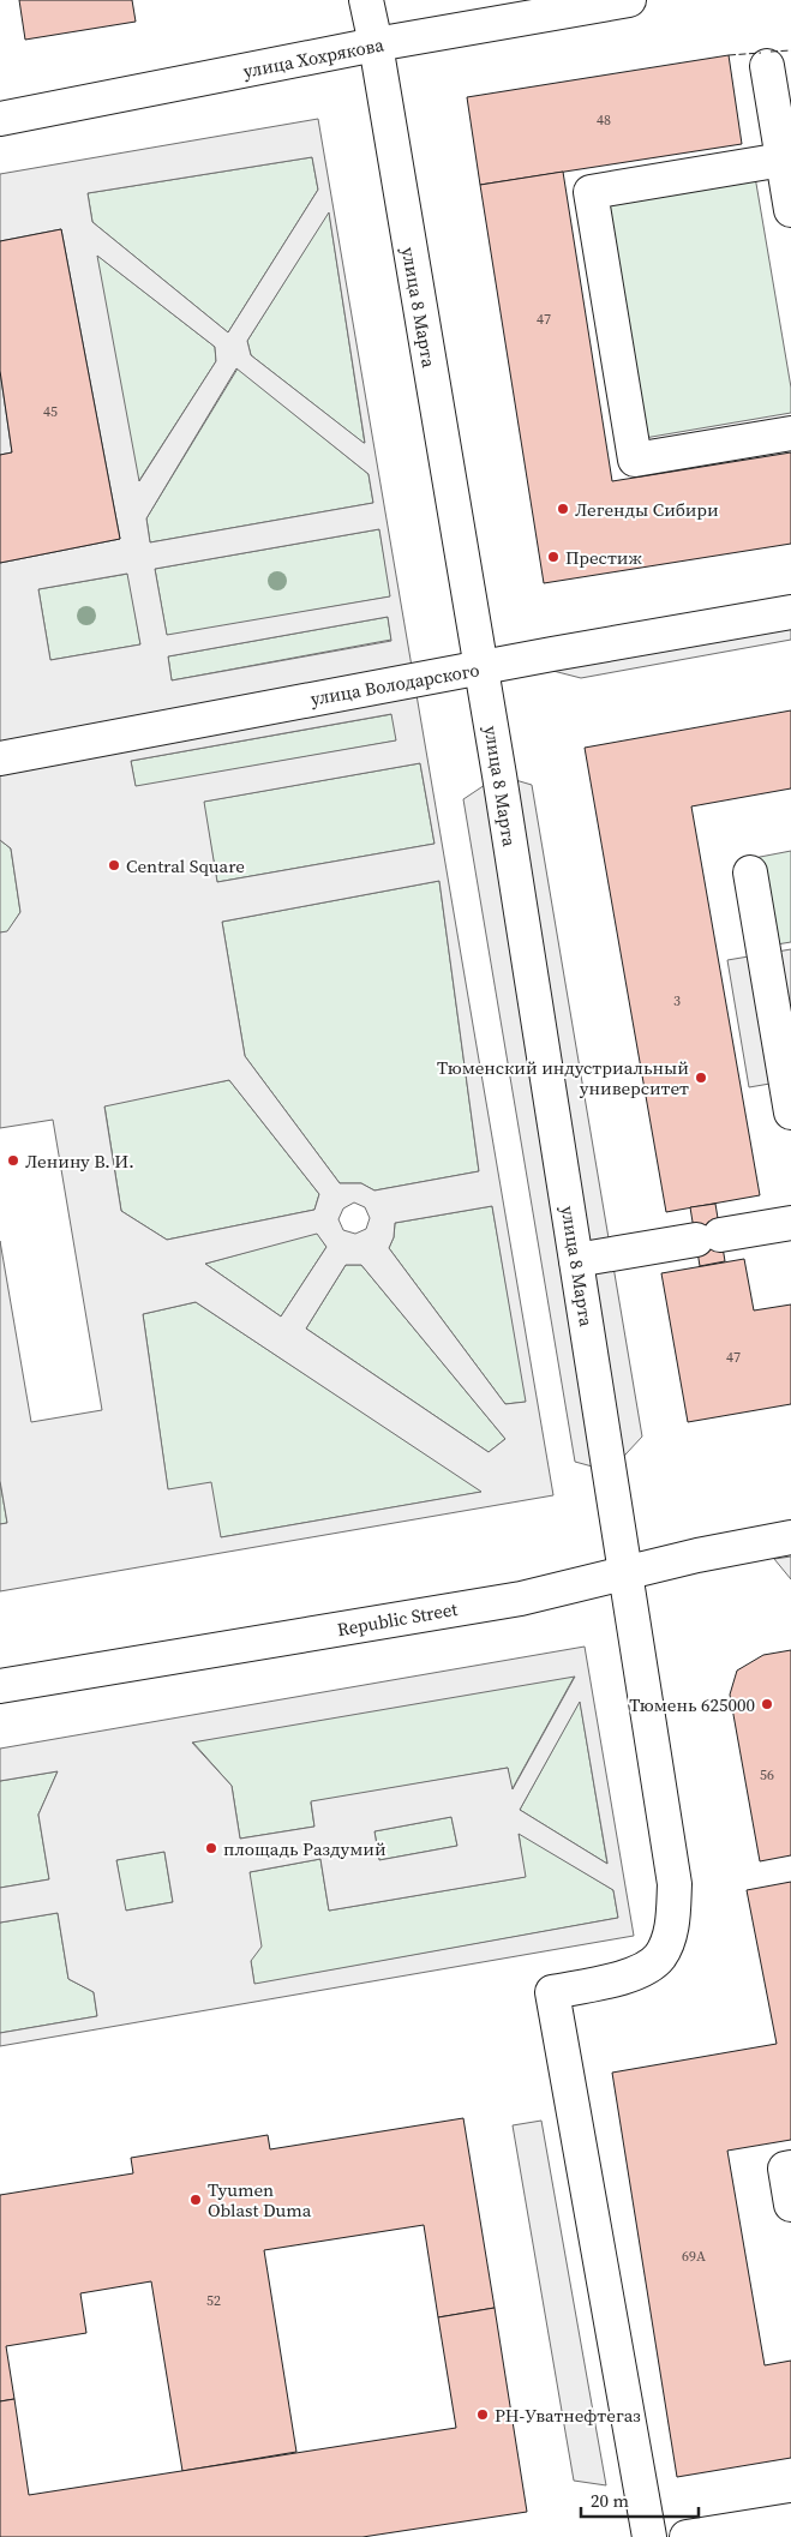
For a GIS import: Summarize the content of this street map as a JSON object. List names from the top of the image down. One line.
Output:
{"streets":{"street":["улица Хохрякова","улица 8 Марта","улица Володарского","Republic Street"]},"crossings":[["улица Хохрякова","улица 8 Марта"],["улица 8 Марта","улица Володарского"],["улица 8 Марта","Republic Street"]],"places":["Легенды Сибири","Престиж","Central Square","Тюменский индустриальный университет","Ленину В. И.","Тюмень 625000","площадь Раздумий","Tyumen Oblast Duma","РН-Уватнефтегаз"],"house_numbers":["48","47","45","3","47","56","69А","52"],"scale_bar":"20 m"}
